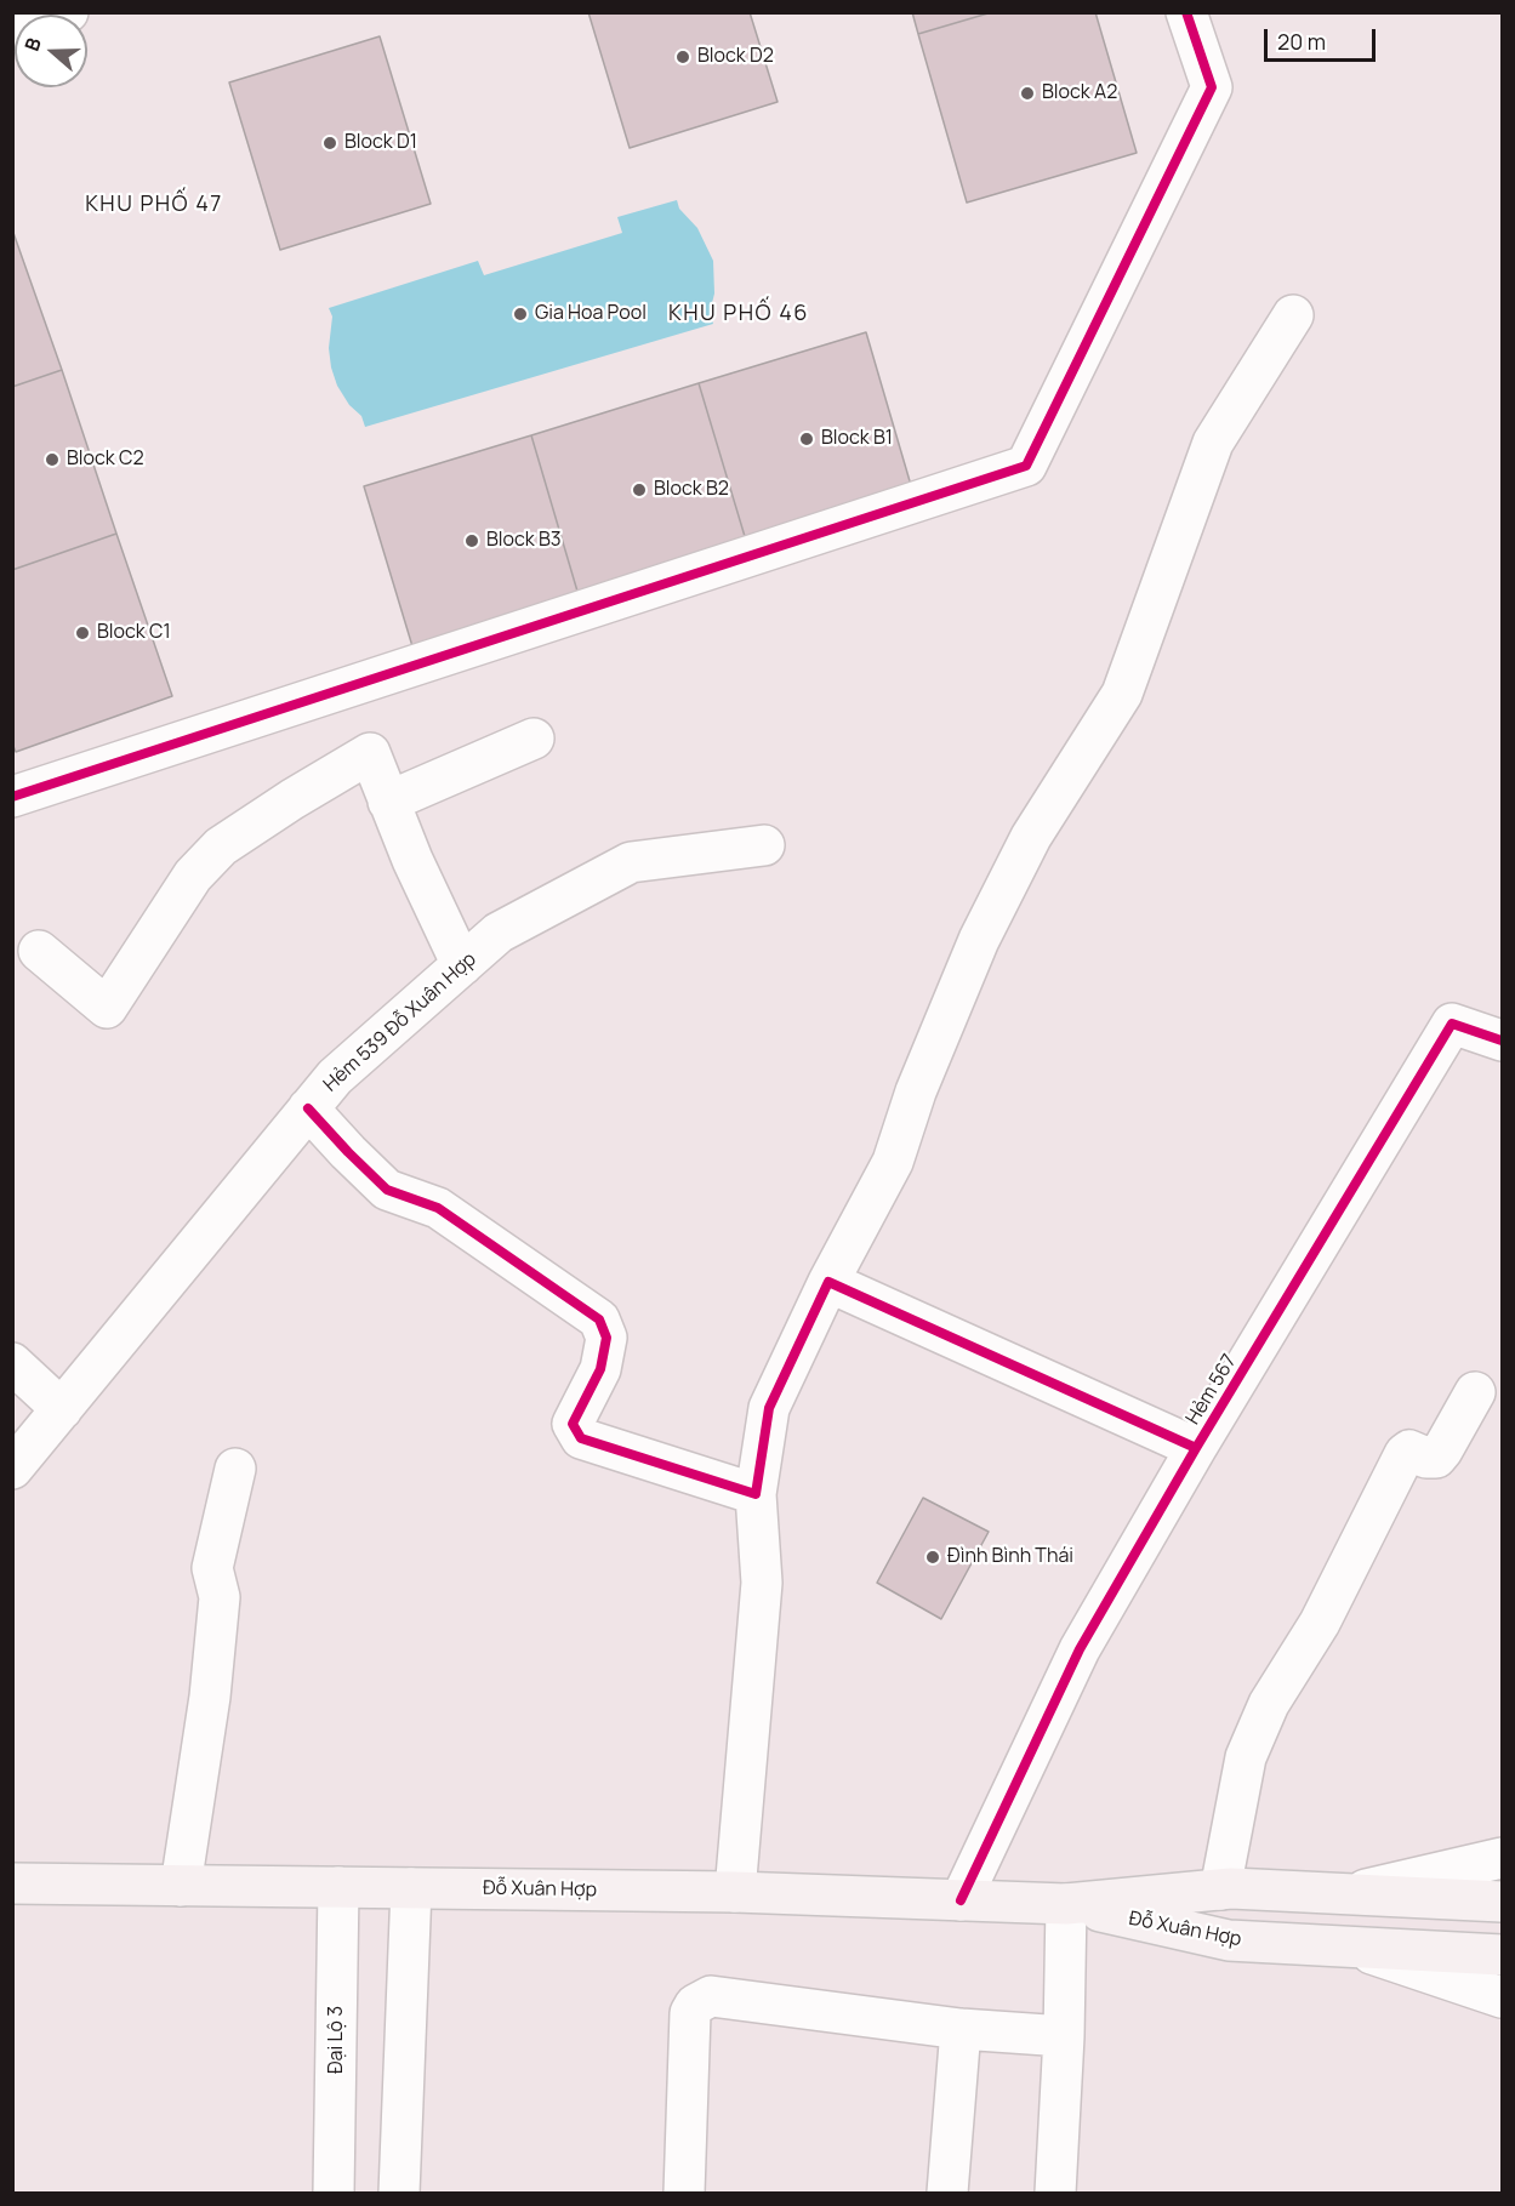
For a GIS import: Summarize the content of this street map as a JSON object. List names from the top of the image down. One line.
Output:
{"streets":{"main road":["Đỗ Xuân Hợp"],"street":["Hẻm 539 Đỗ Xuân Hợp","Hẻm 567","Đại Lộ 3"]},"crossings":[["Hẻm 567","Đỗ Xuân Hợp"],["Đỗ Xuân Hợp","Đại Lộ 3"]],"districts":["KHU PHỐ 47","KHU PHỐ 46"],"places":["Block D2","Block A2","Block D1","Gia Hoa Pool","Block B1","Block C2","Block B2","Block B3","Block C1","Đình Bình Thái"],"scale_bar":"20 m","north":"left"}
